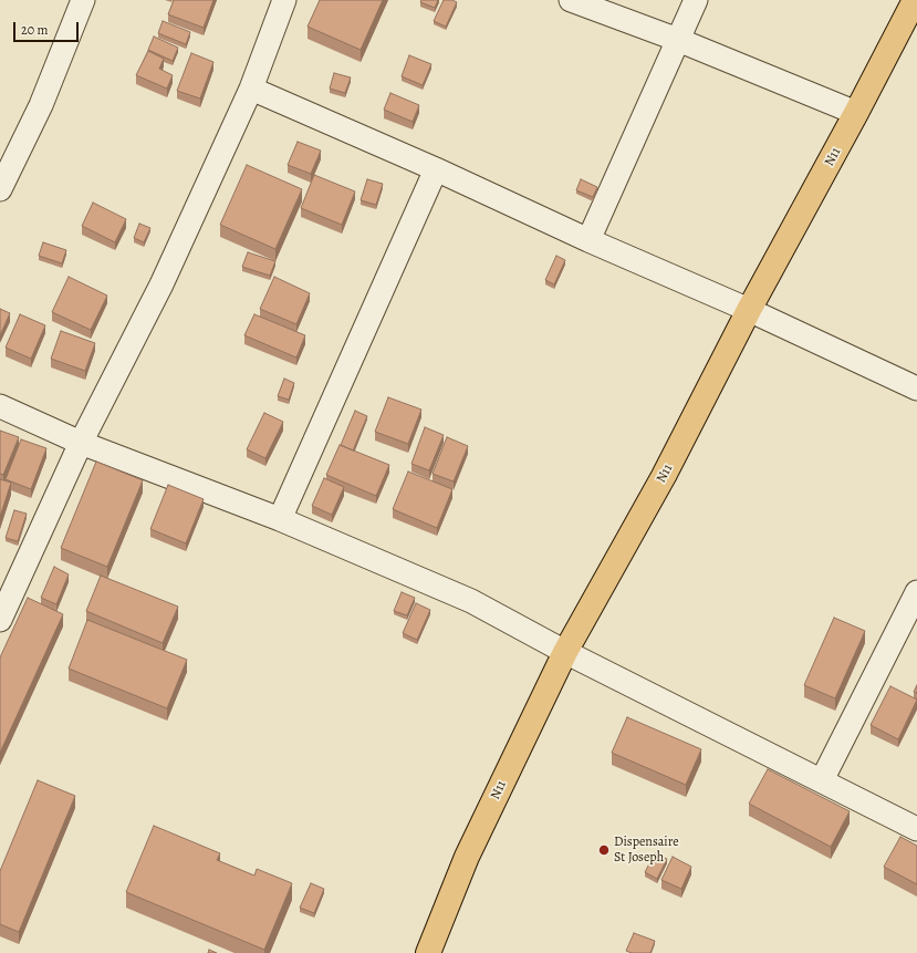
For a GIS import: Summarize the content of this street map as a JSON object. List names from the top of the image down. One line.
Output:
{"streets":{"main road":["N11"]},"places":["Dispensaire St Joseph"],"scale_bar":"20 m"}
